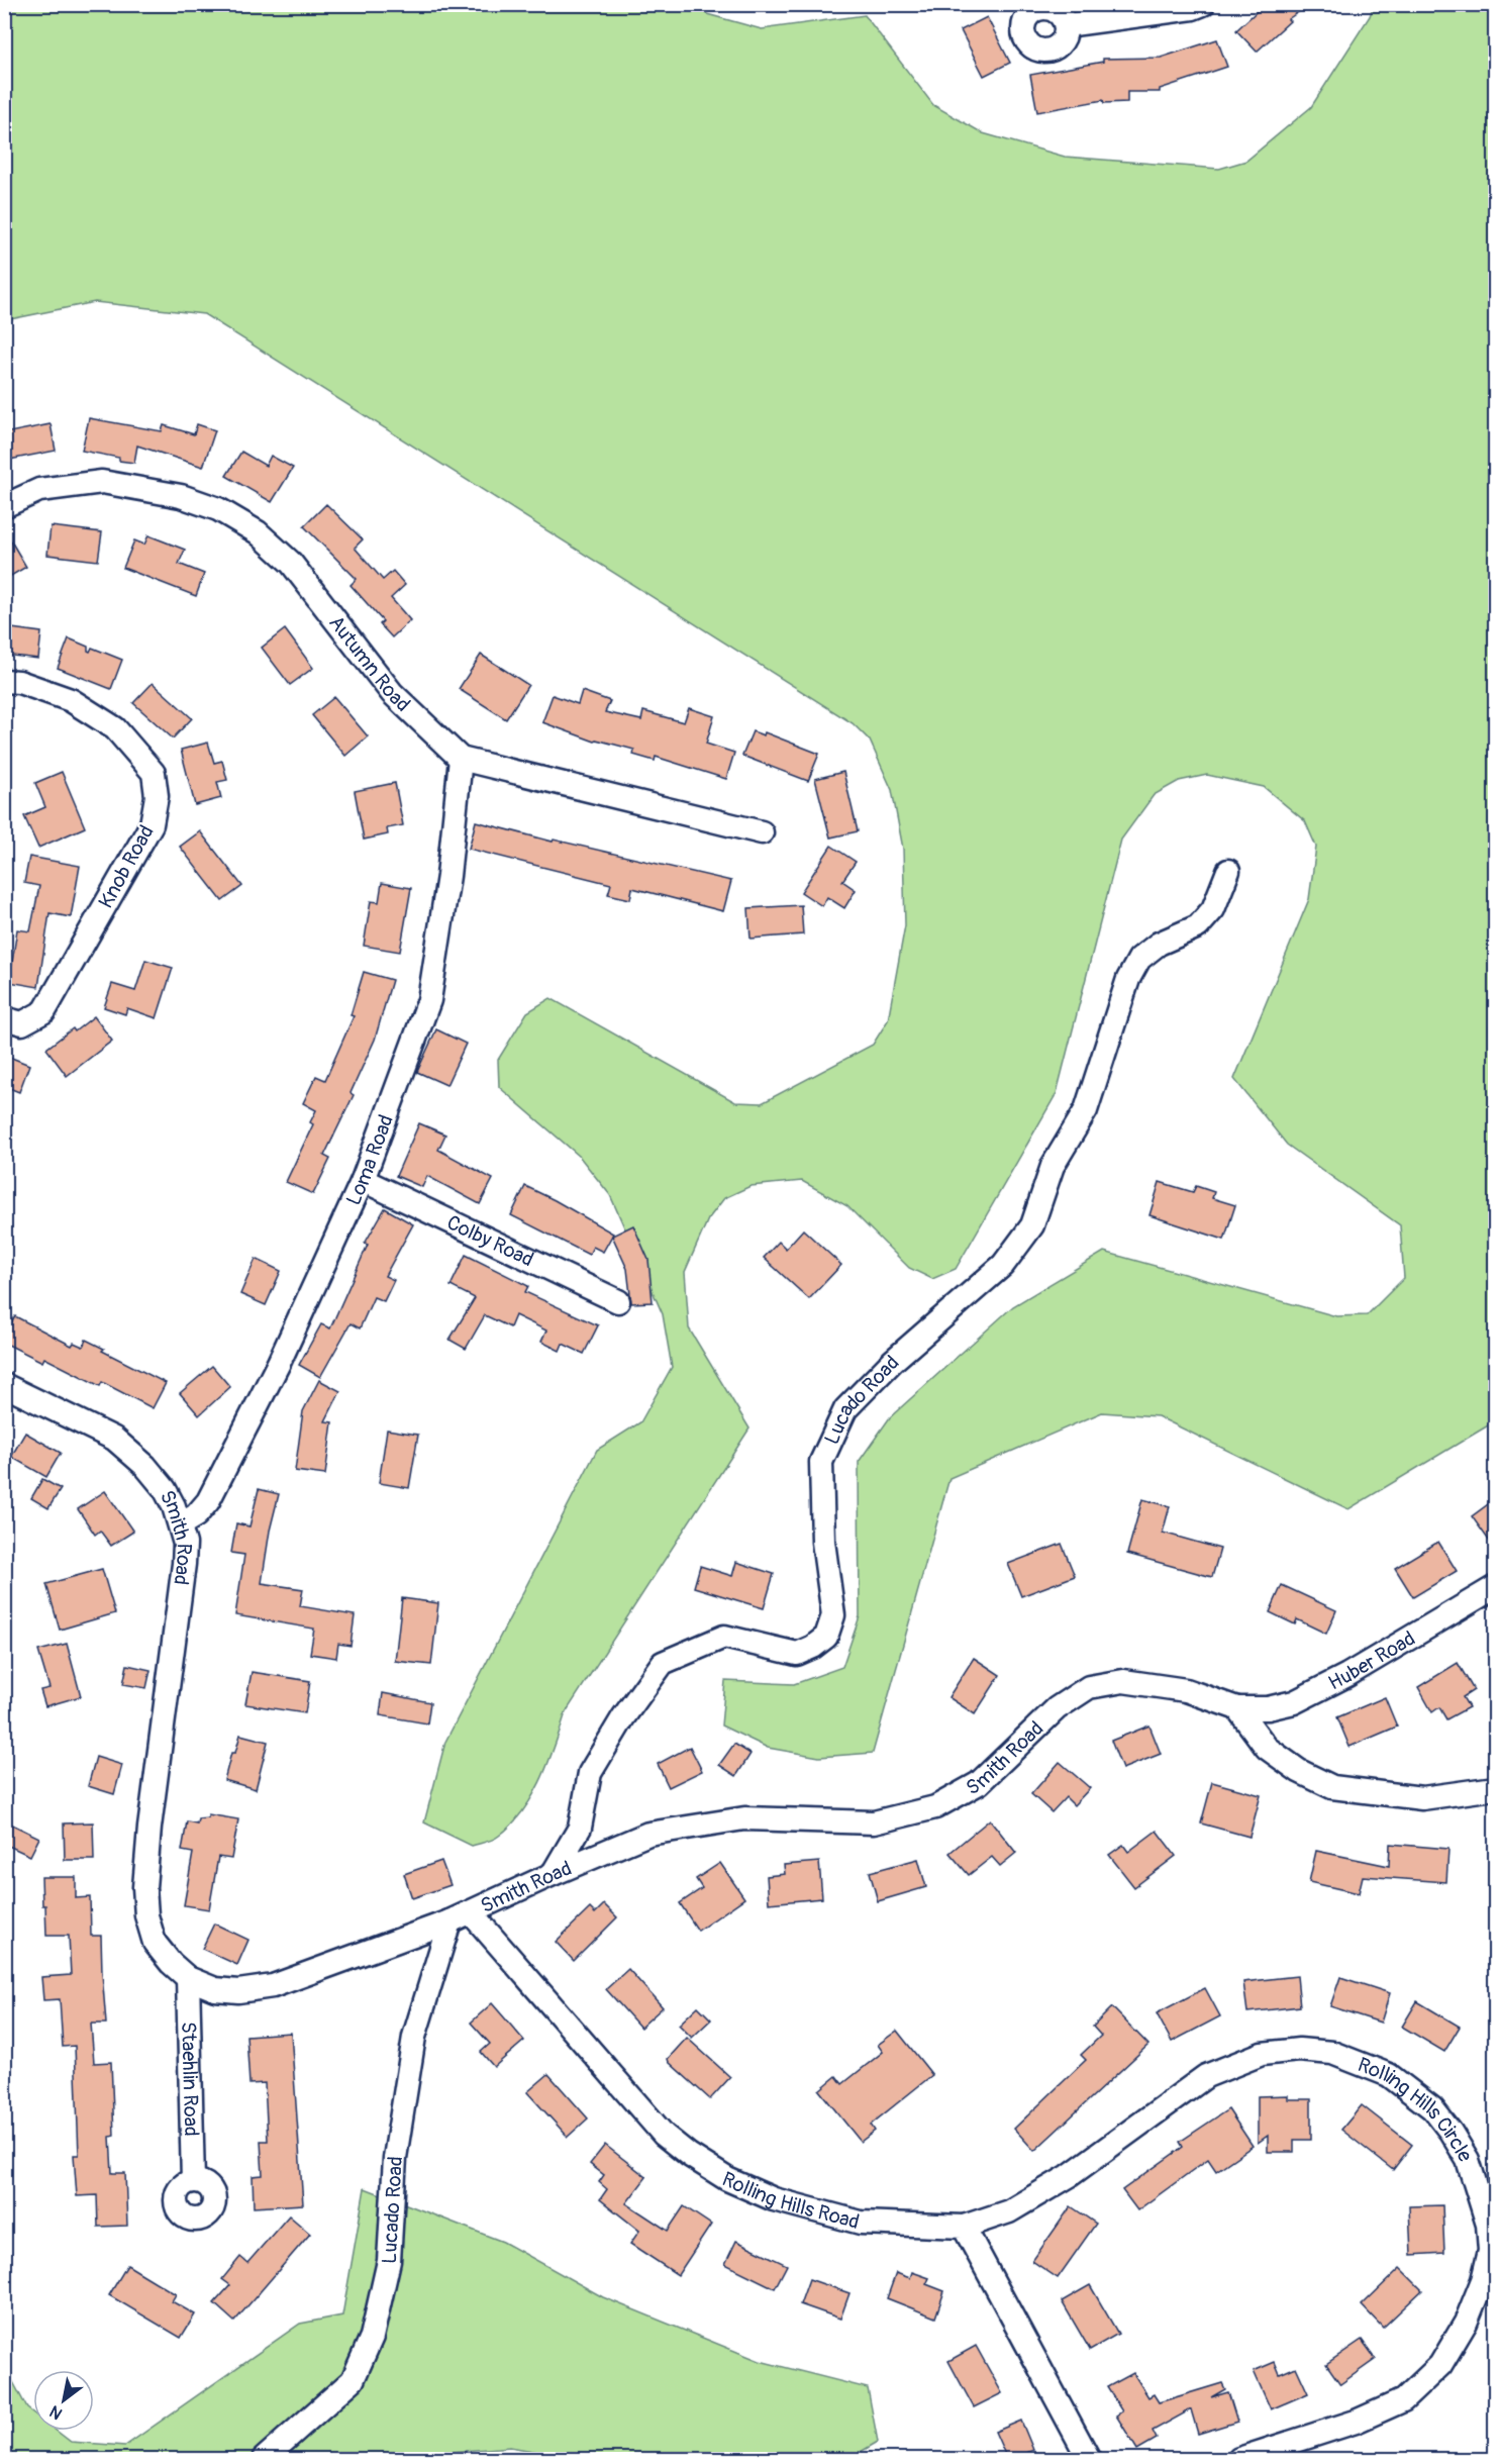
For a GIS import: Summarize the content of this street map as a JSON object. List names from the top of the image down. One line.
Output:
{"streets":{"street":["Autumn Road","Knob Road","Loma Road","Colby Road","Lucado Road","Smith Road","Huber Road","Staehlin Road","Rolling Hills Circle","Rolling Hills Road"]},"crossings":[["Autumn Road","Loma Road"],["Loma Road","Colby Road"],["Loma Road","Smith Road"],["Lucado Road","Smith Road"],["Lucado Road","Rolling Hills Road"],["Smith Road","Huber Road"],["Smith Road","Staehlin Road"],["Smith Road","Rolling Hills Road"],["Rolling Hills Circle","Rolling Hills Road"]],"north":"bottom left"}
